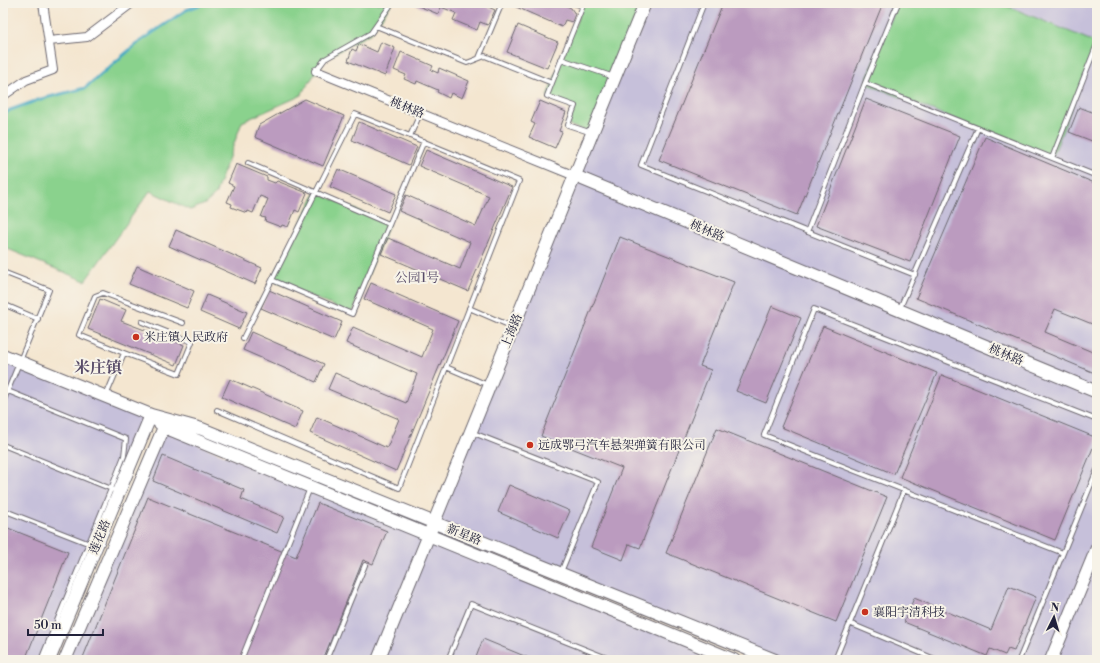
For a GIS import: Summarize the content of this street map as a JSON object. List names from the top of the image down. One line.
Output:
{"streets":{"street":["桃林路","上海路","新星路","莲花路"]},"crossings":[["桃林路","上海路"],["上海路","新星路"],["新星路","莲花路"]],"districts":["公园1号","米庄镇"],"places":["米庄镇人民政府","远成鄂弓汽车悬架弹簧有限公司","襄阳宇清科技"],"scale_bar":"50 m","north":"top"}
